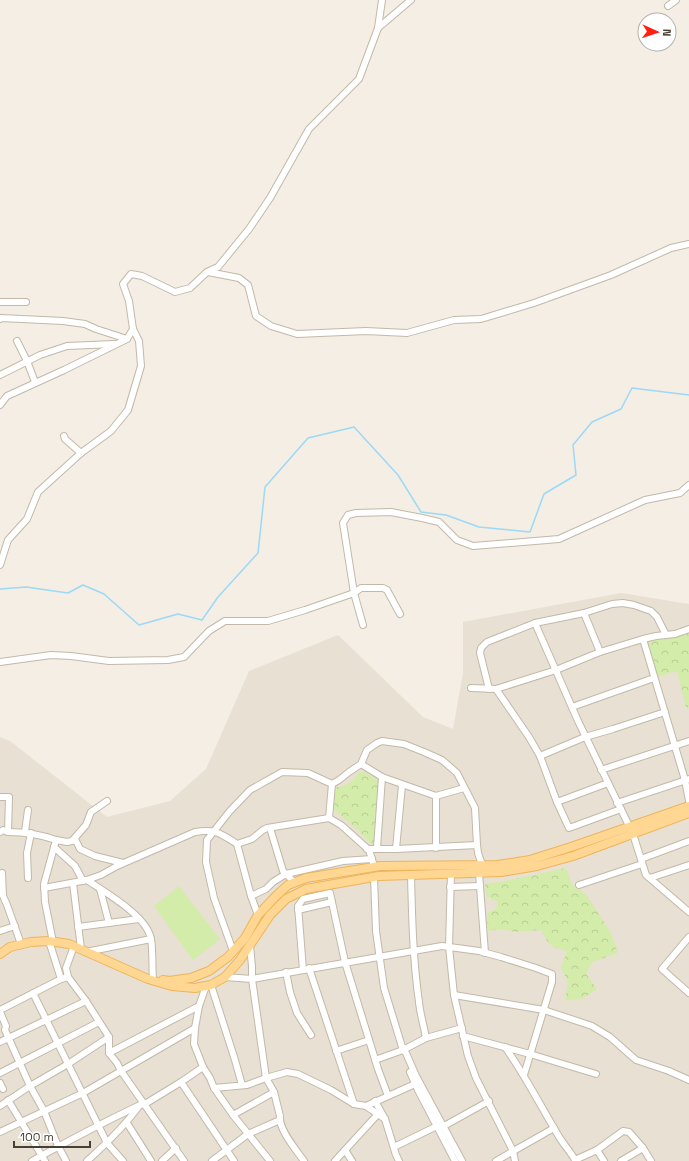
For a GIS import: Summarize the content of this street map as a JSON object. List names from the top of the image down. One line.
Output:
{"scale_bar":"100 m","north":"right"}
